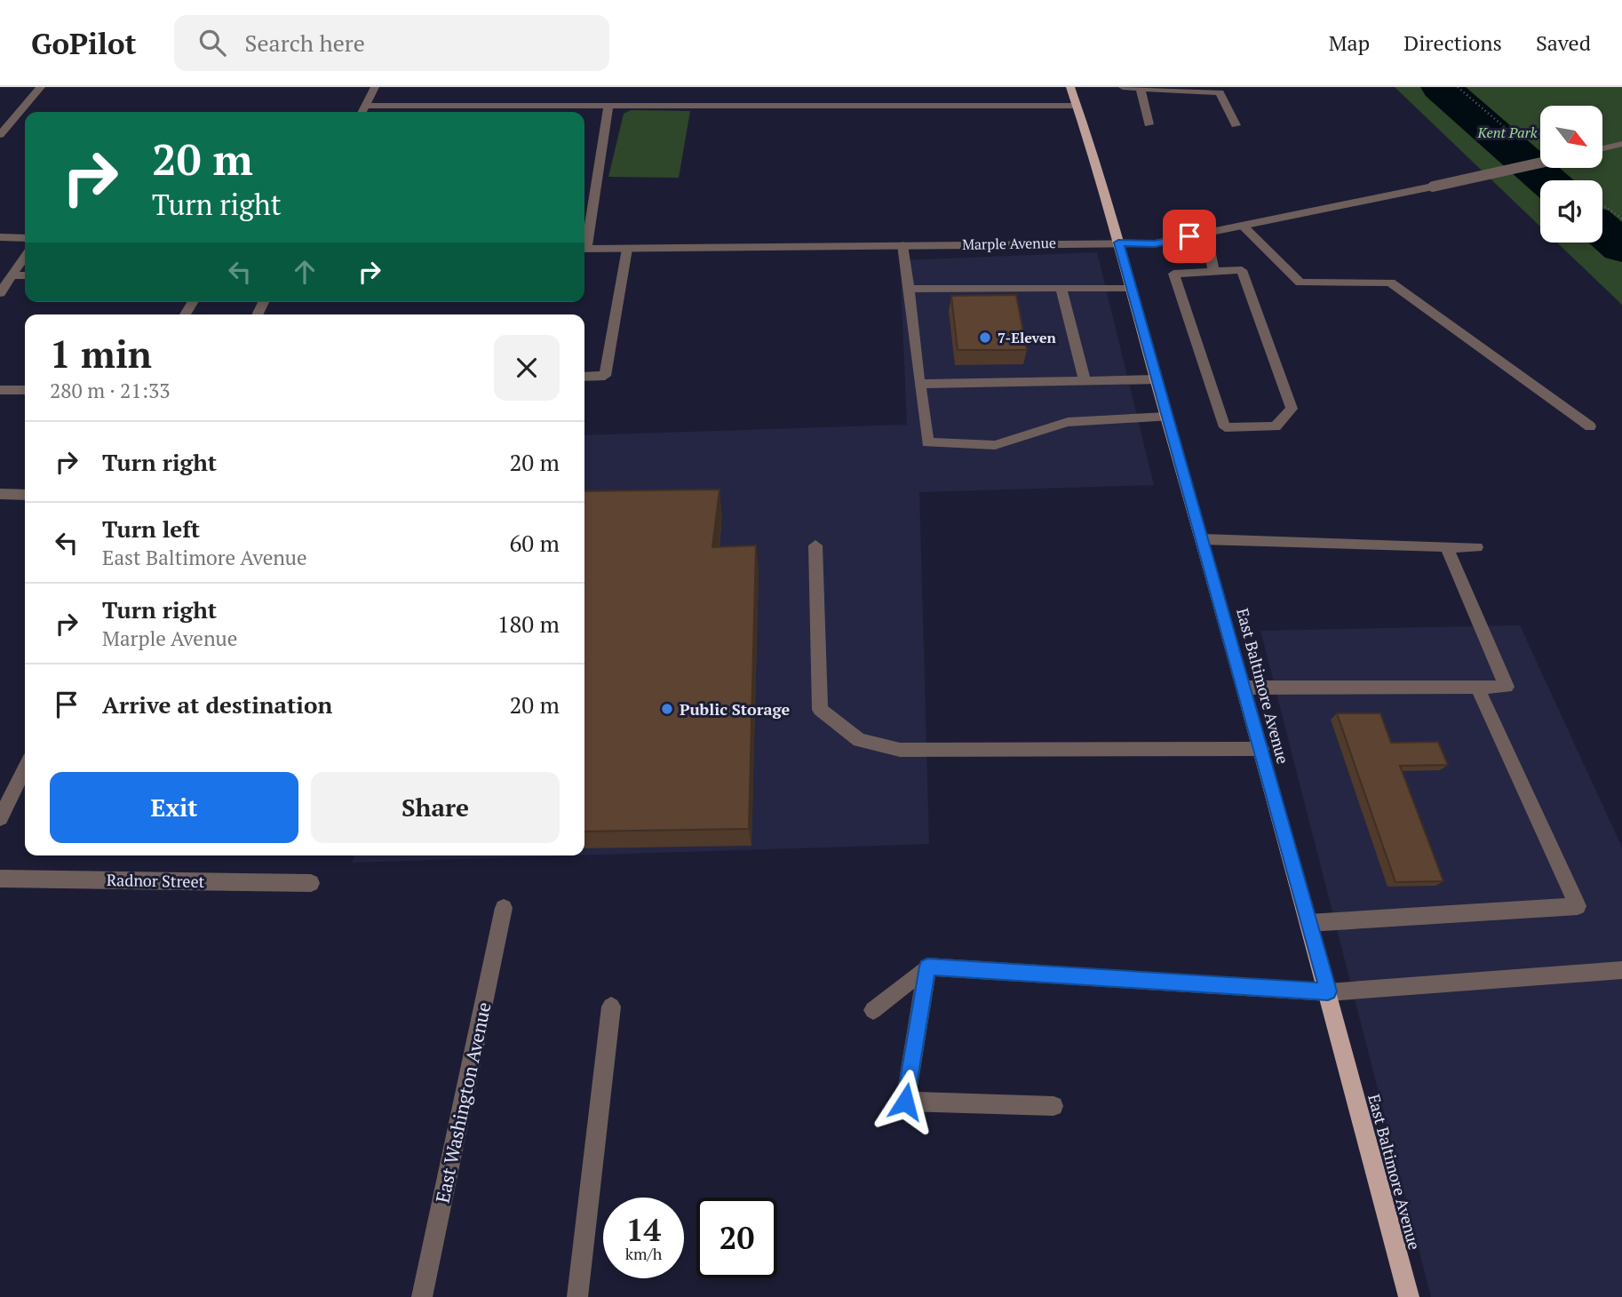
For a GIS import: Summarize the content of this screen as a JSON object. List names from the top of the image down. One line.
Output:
{"streets":{"main road":["East Baltimore Avenue"],"street":["Marple Avenue","Radnor Street","East Washington Avenue"]},"crossings":[["Marple Avenue","East Baltimore Avenue"]],"parks":["Kent Park"],"places":["7-Eleven","Public Storage"],"north":"bottom right","page":{"header":"GoPilot","search":"Search here","nav":["Map","Directions","Saved"],"turn":["20 m","Turn right"],"heading":["1 min","280 m · 21:33"],"list":[{"name":"Turn right","value":"20 m"},{"name":"Turn left","note":"East Baltimore Avenue","value":"60 m"},{"name":"Turn right","note":"Marple Avenue","value":"180 m"},{"name":"Arrive at destination","value":"20 m"}],"buttons":["Exit","Share"],"speed":"14 km/h","limit":"20"}}
